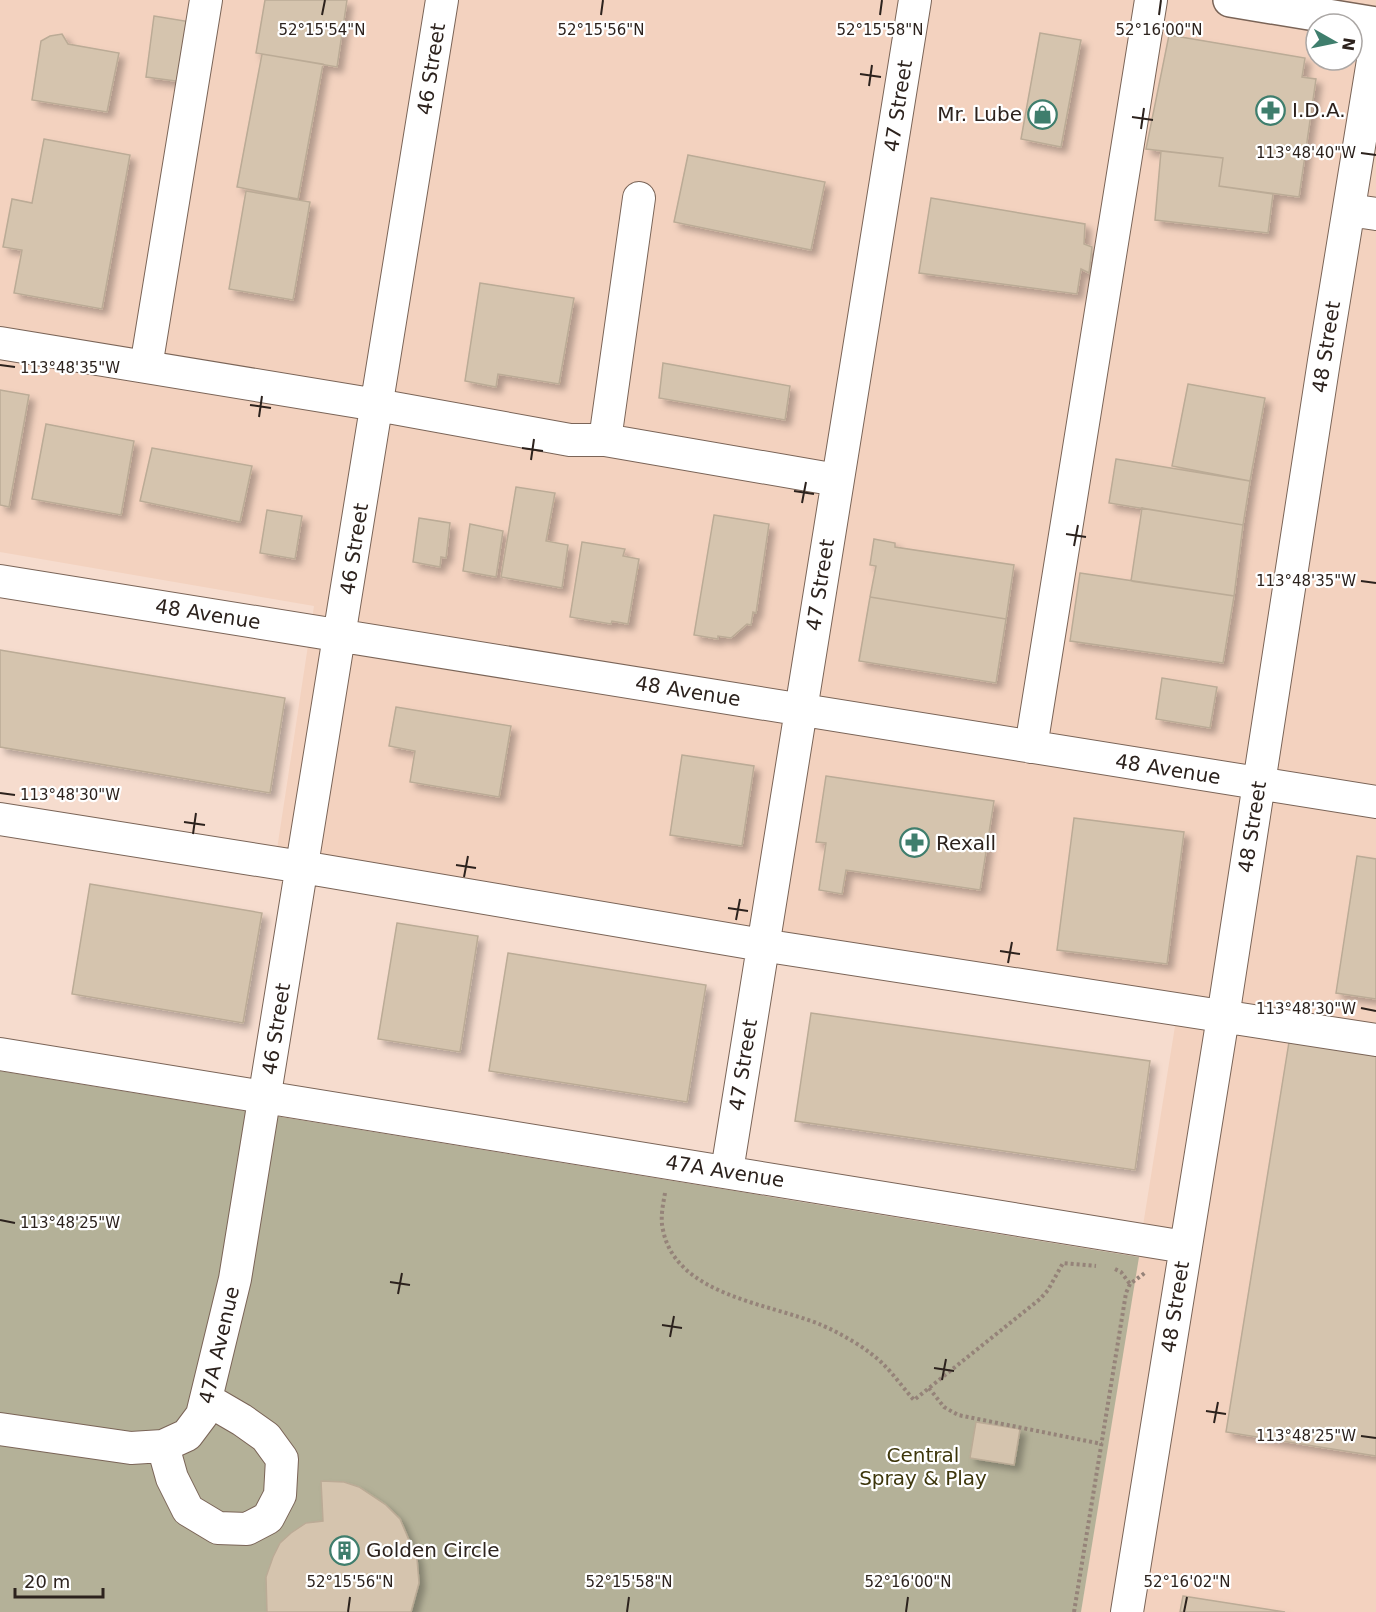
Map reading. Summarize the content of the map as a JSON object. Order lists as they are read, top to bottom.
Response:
{
  "streets": {
    "street": [
      "46 Street",
      "47 Street",
      "48 Street",
      "48 Avenue",
      "47A Avenue"
    ]
  },
  "crossings": [
    ["46 Street", "48 Avenue"],
    ["46 Street", "47A Avenue"],
    ["47 Street", "48 Avenue"],
    ["47 Street", "47A Avenue"],
    ["48 Street", "48 Avenue"],
    ["48 Street", "47A Avenue"]
  ],
  "parks": ["Central Spray & Play"],
  "places": {
    "pharmacy": ["I.D.A.", "Rexall"],
    "shop": ["Mr. Lube"],
    "building": ["Golden Circle"]
  },
  "scale_bar": "20 m",
  "north": "right",
  "coordinates": [
    "52°15'54\"N",
    "52°15'56\"N",
    "52°15'58\"N",
    "52°16'00\"N",
    "113°48'40\"W",
    "113°48'35\"W",
    "113°48'30\"W",
    "113°48'25\"W",
    "52°16'02\"N"
  ]
}
